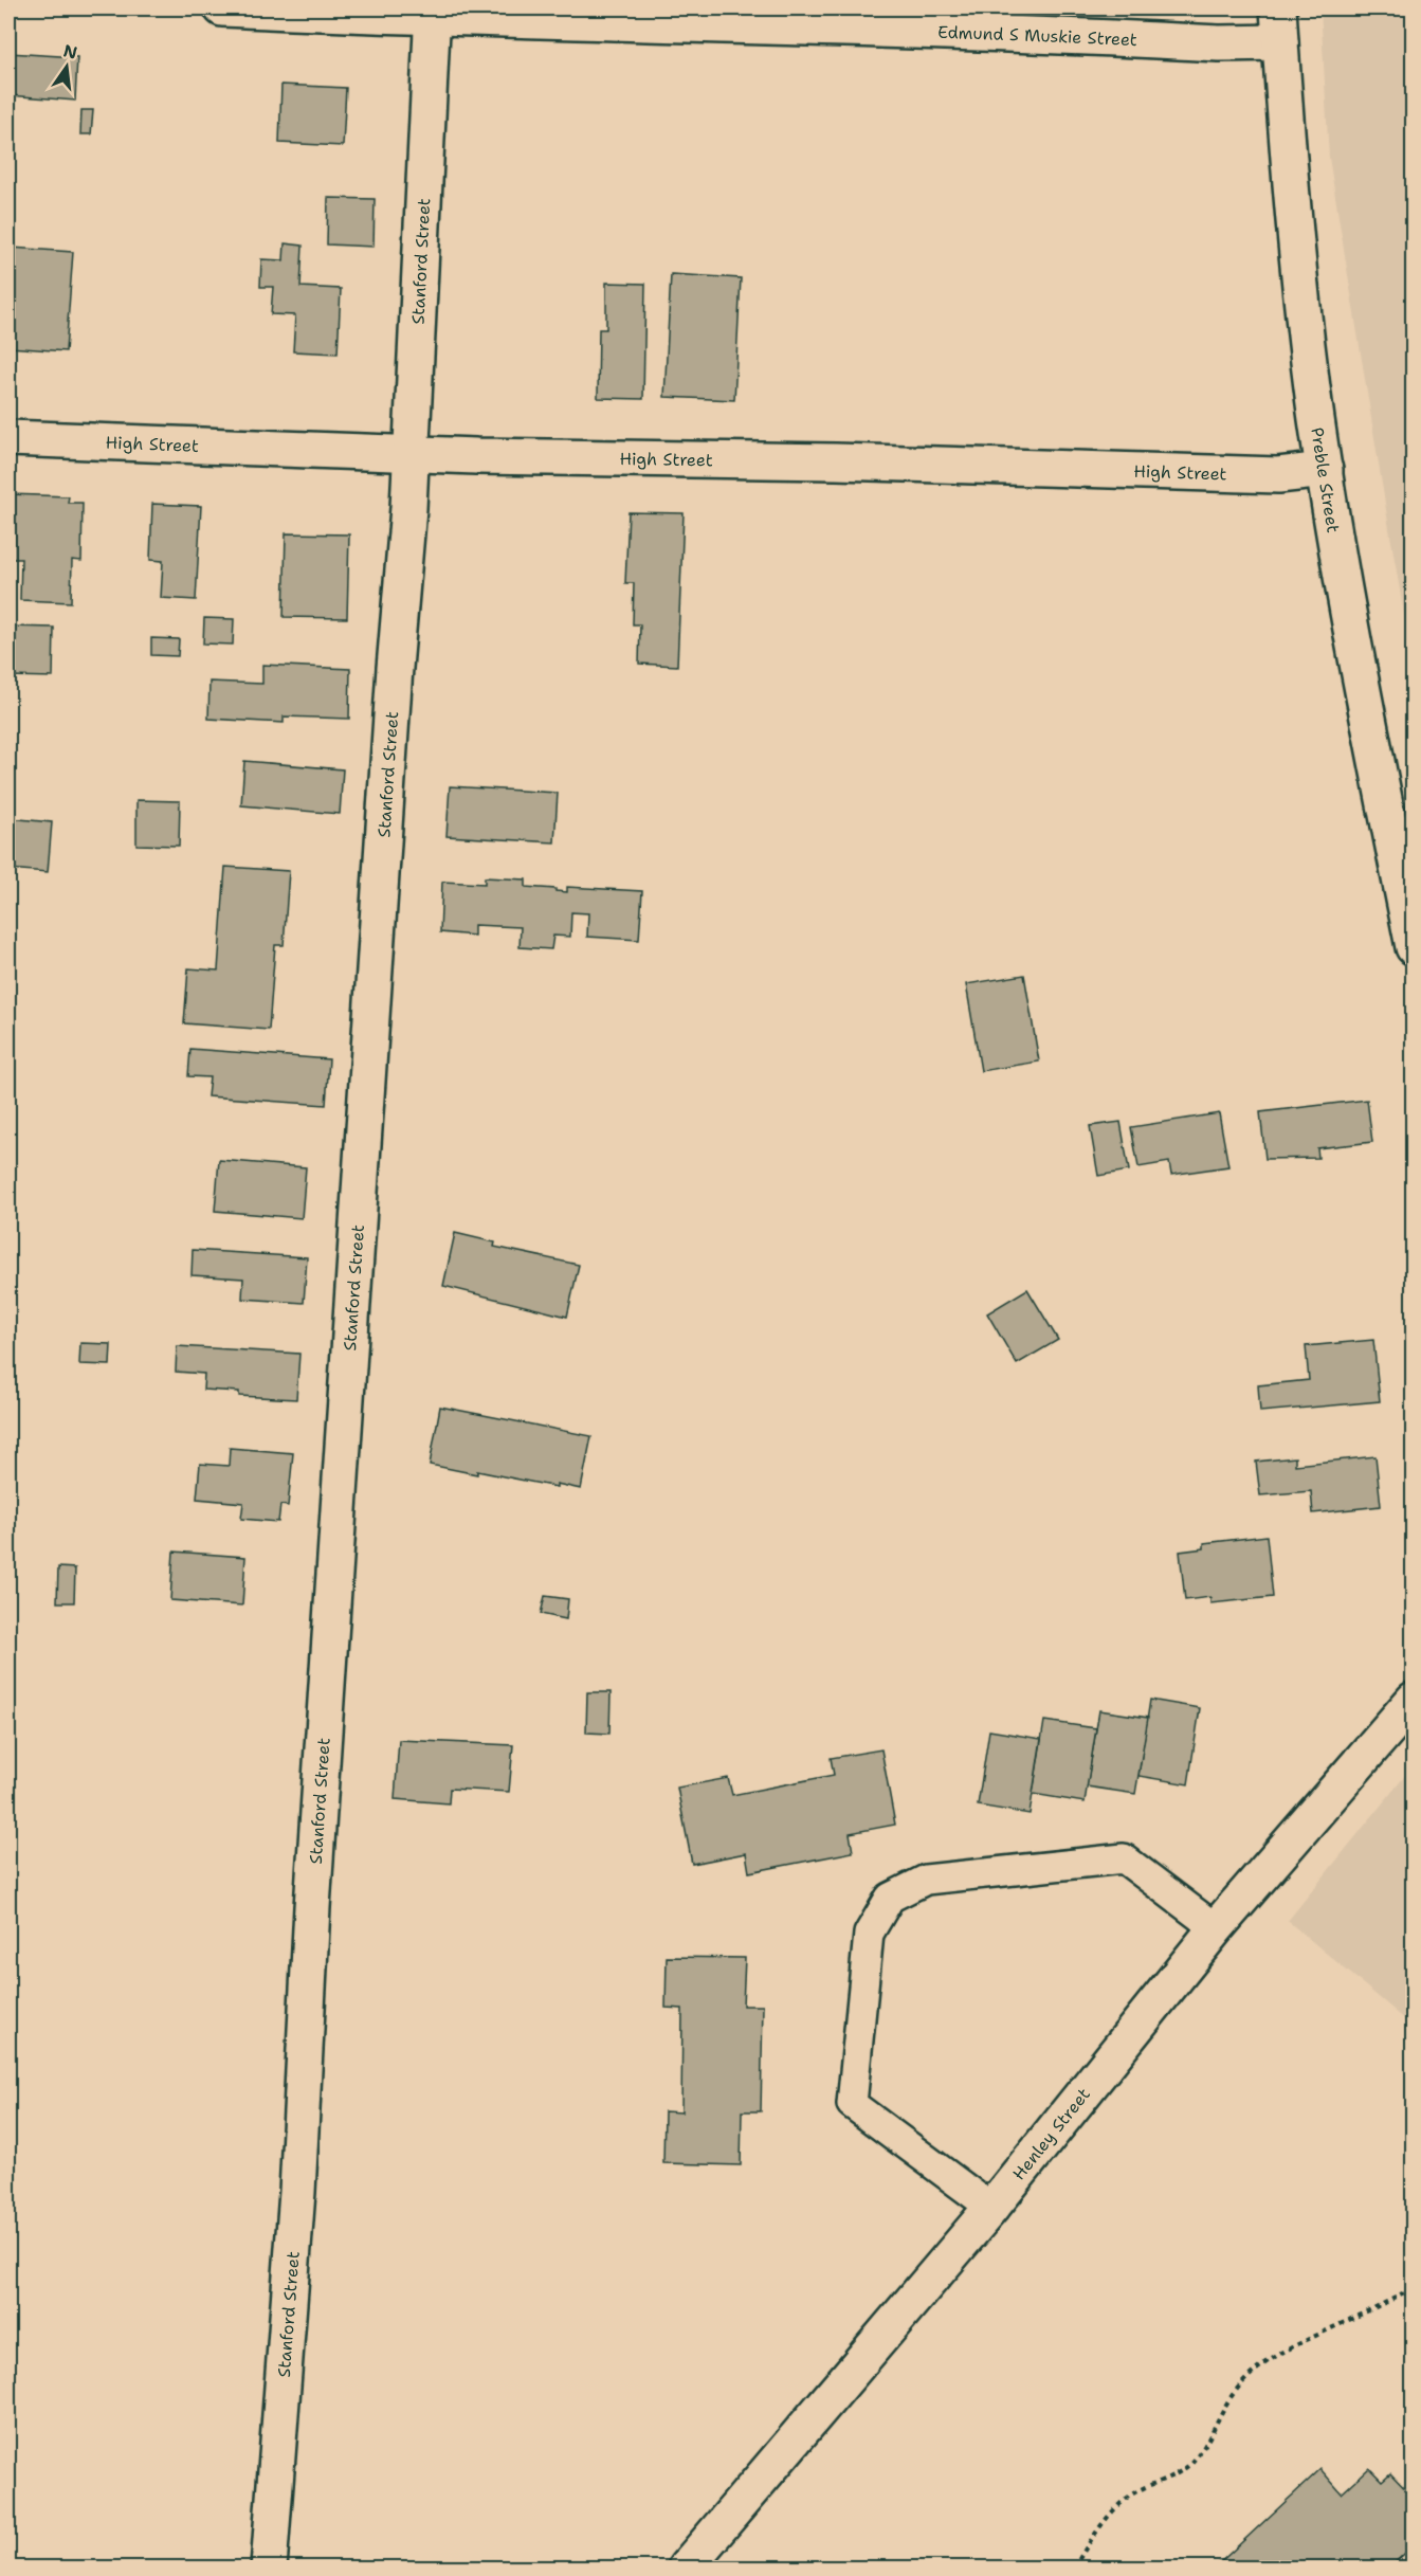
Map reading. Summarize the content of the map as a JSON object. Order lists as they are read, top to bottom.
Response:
{
  "streets": {
    "street": [
      "Edmund S Muskie Street",
      "Stanford Street",
      "High Street",
      "Preble Street",
      "Henley Street"
    ]
  },
  "crossings": [
    ["Edmund S Muskie Street", "Stanford Street"],
    ["Edmund S Muskie Street", "Preble Street"],
    ["Stanford Street", "High Street"],
    ["High Street", "Preble Street"]
  ],
  "north": "top"
}
